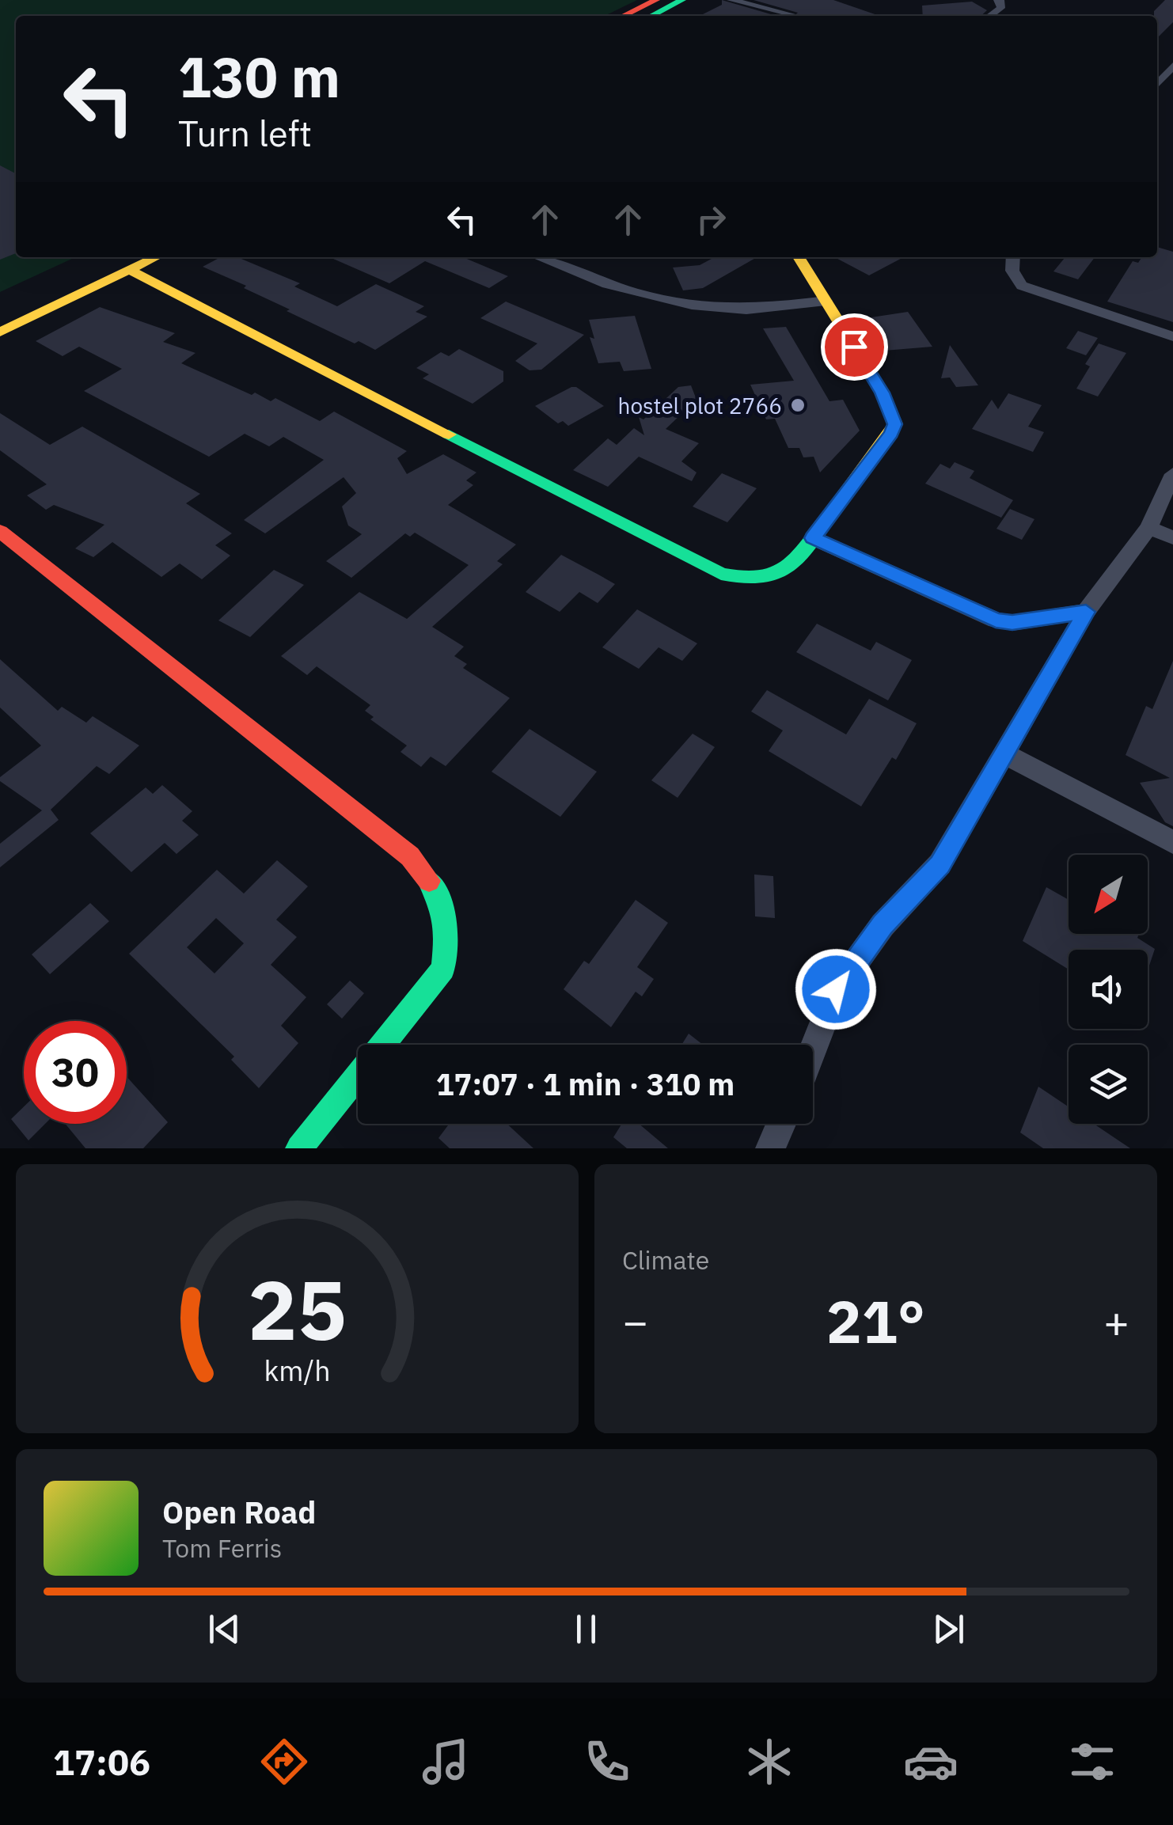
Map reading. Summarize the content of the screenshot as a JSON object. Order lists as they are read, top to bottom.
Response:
{
  "places": ["hostel plot 2766"],
  "north": "bottom left",
  "page": {
    "turn": ["130 m", "Turn left"],
    "limit": "30",
    "trip": "17:07 · 1 min · 310 m",
    "tile": "Climate",
    "heat": ["−", "21°", "+"],
    "song": ["Open Road", "Tom Ferris"],
    "tabs": "17:06",
    "gauge": ["25", "km/h"]
  }
}
